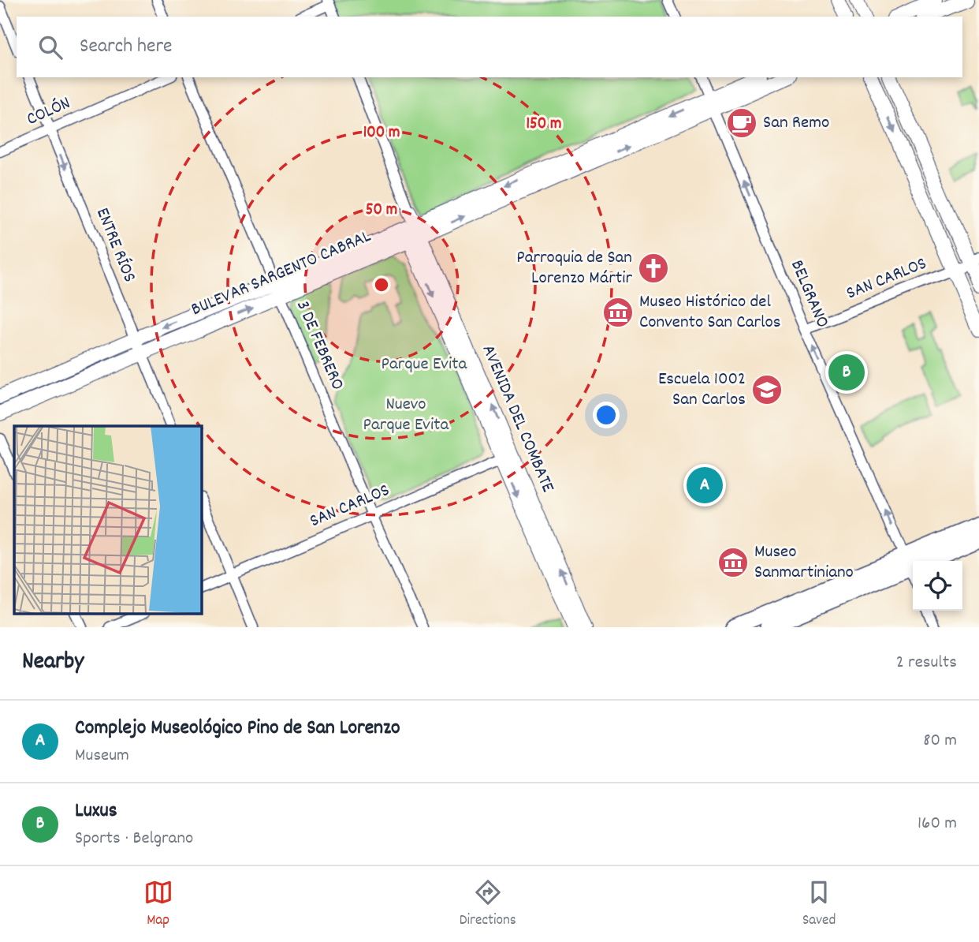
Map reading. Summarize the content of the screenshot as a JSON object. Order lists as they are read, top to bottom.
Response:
{
  "streets": {
    "main road": ["BULEVAR SARGENTO CABRAL"],
    "street": [
      "COLÓN",
      "ENTRE RÍOS",
      "SAN CARLOS",
      "BELGRANO",
      "3 DE FEBRERO",
      "AVENIDA DEL COMBATE"
    ]
  },
  "crossings": [
    ["COLÓN", "ENTRE RÍOS"],
    ["ENTRE RÍOS", "BULEVAR SARGENTO CABRAL"],
    ["BULEVAR SARGENTO CABRAL", "BELGRANO"],
    ["BULEVAR SARGENTO CABRAL", "3 DE FEBRERO"],
    ["BULEVAR SARGENTO CABRAL", "AVENIDA DEL COMBATE"],
    ["SAN CARLOS", "BELGRANO"],
    ["SAN CARLOS", "3 DE FEBRERO"],
    ["SAN CARLOS", "AVENIDA DEL COMBATE"]
  ],
  "one_way": ["ENTRE RÍOS", "BELGRANO"],
  "parks": ["Parque Evita", "Nuevo Parque Evita"],
  "places": {
    "cafe": ["San Remo"],
    "church": ["Parroquia de San Lorenzo Mártir"],
    "museum": ["Museo Histórico del Convento San Carlos", "Museo Sanmartiniano"],
    "school or university": ["Escuela 1002 San Carlos"]
  },
  "page": {
    "search": "Search here",
    "pins": ["B", "A"],
    "heading": ["Nearby", "2 results"],
    "list": [
      {
        "mark": "A",
        "name": "Complejo Museológico Pino de San Lorenzo",
        "note": "Museum",
        "value": "80 m"
      },
      {
        "mark": "B",
        "name": "Luxus",
        "note": "Sports · Belgrano",
        "value": "160 m"
      }
    ],
    "nav": ["Map", "Directions", "Saved"]
  },
  "rings": ["150 m", "100 m", "50 m"]
}
